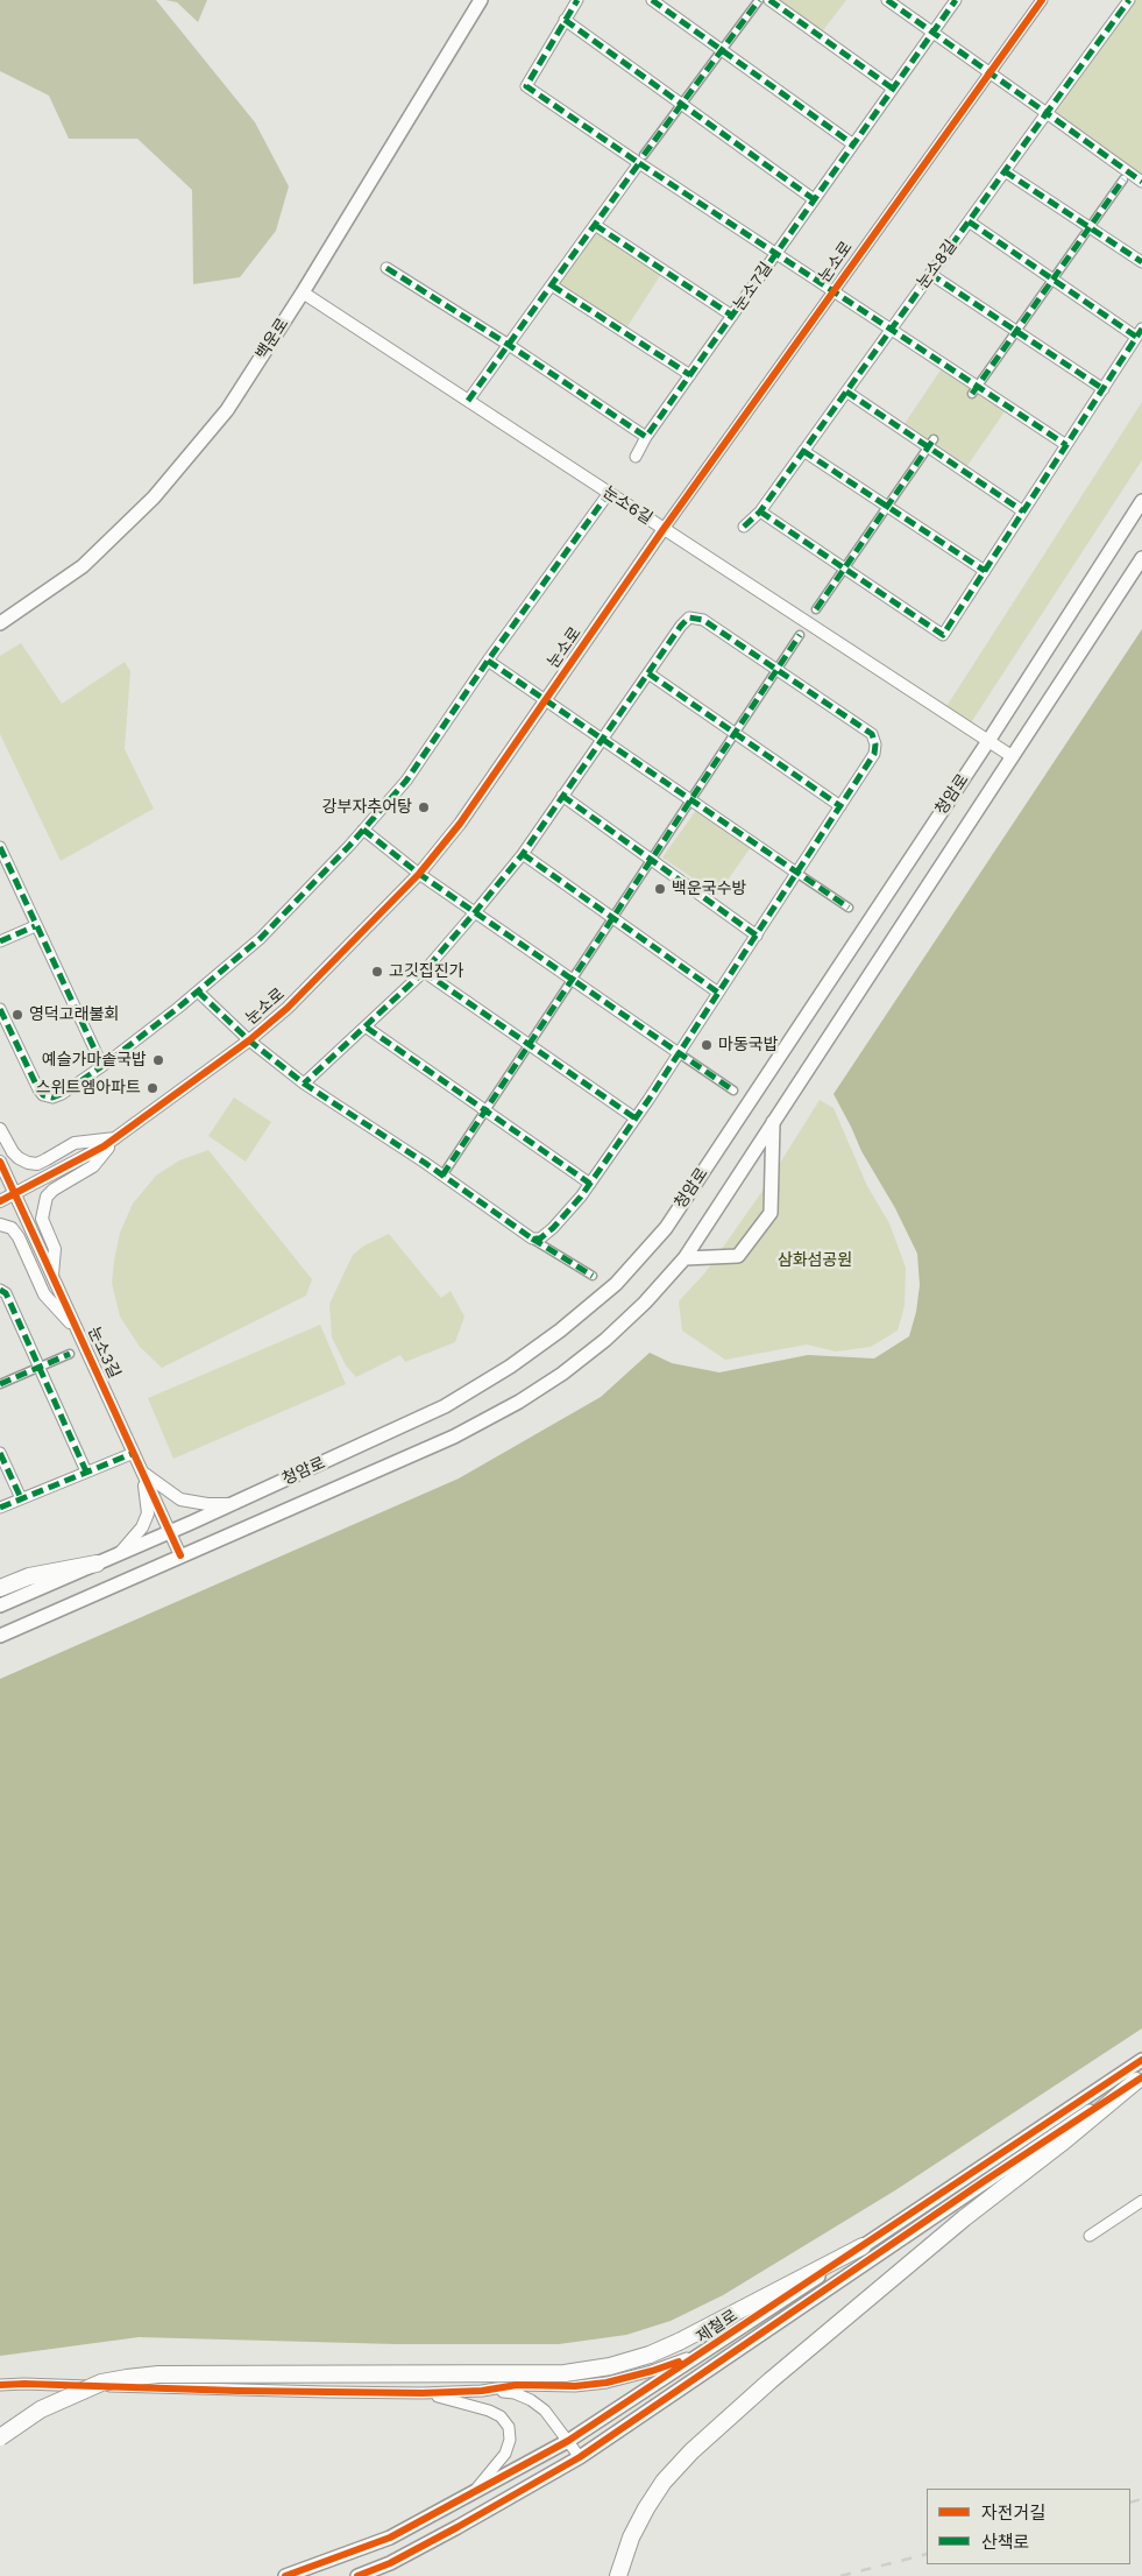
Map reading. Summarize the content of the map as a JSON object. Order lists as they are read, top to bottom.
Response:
{
  "streets": {
    "main road": ["백운로", "청암로", "제철로"],
    "street": [
      "눈소로",
      "눈소8길",
      "눈소7길",
      "눈소6길",
      "눈소3길"
    ]
  },
  "crossings": [
    ["눈소로", "눈소6길"],
    ["눈소로", "눈소3길"],
    ["백운로", "눈소6길"],
    ["눈소6길", "청암로"],
    ["청암로", "눈소3길"]
  ],
  "parks": ["삼화섬공원"],
  "places": [
    "강부자추어탕",
    "백운국수방",
    "고깃집진가",
    "영덕고래불회",
    "마동국밥",
    "예슬가마솥국밥",
    "스위트엠아파트"
  ],
  "legend": ["자전거길", "산책로"]
}
